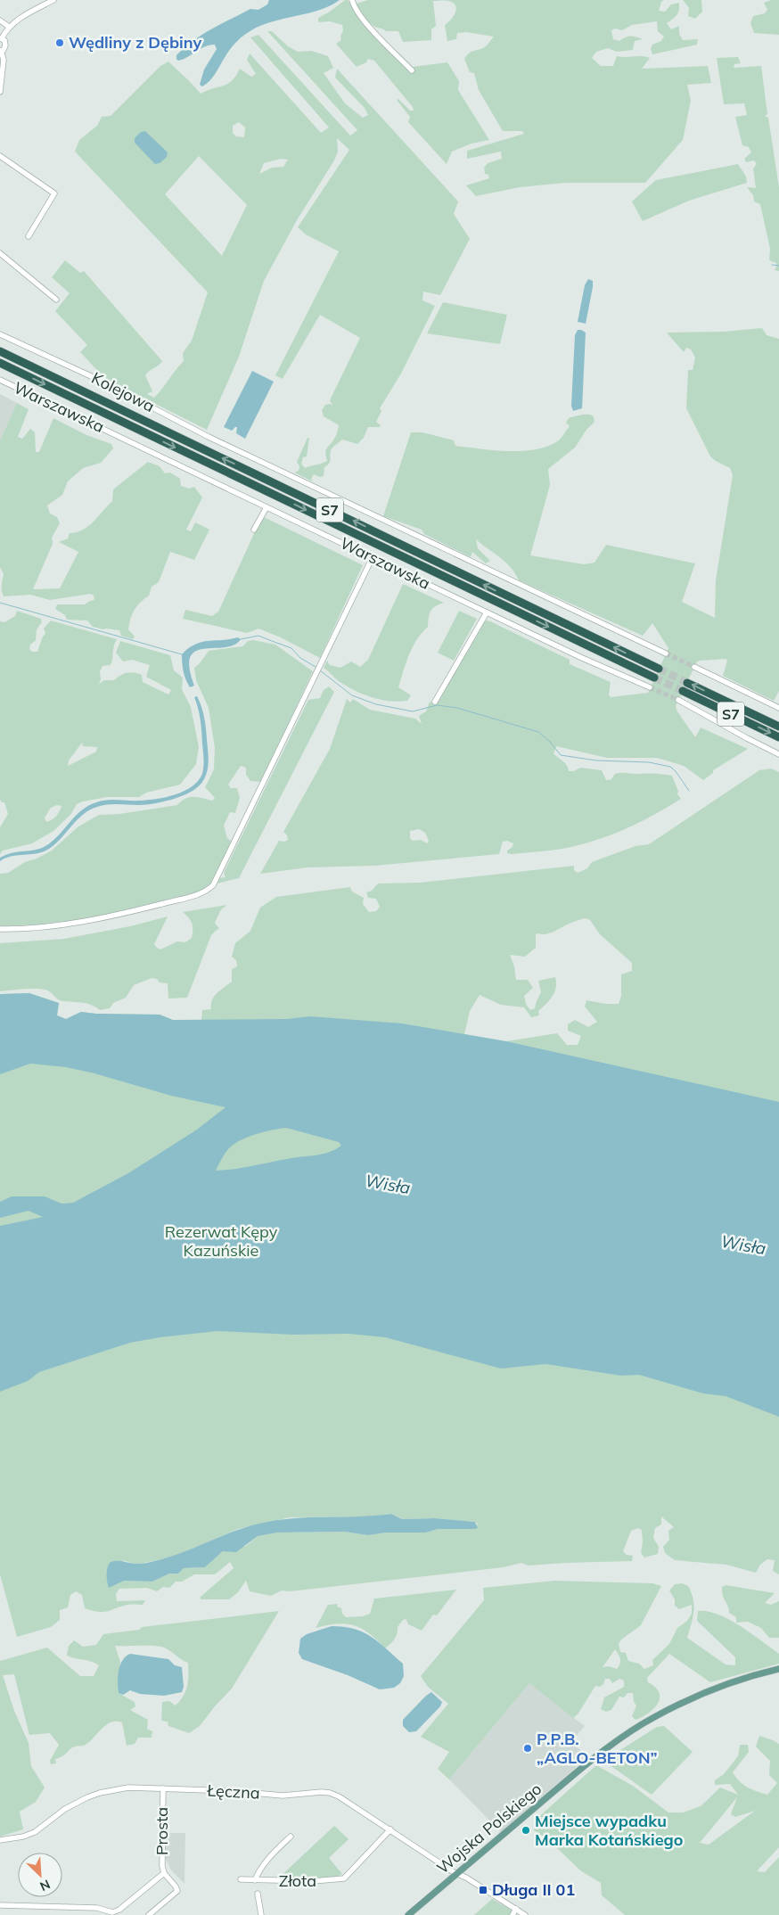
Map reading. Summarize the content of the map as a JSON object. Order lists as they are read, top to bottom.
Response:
{
  "streets": {
    "highway": ["S7"],
    "main road": ["Wojska Polskiego"],
    "street": [
      "Kolejowa",
      "Warszawska",
      "Łęczna",
      "Prosta",
      "Złota"
    ]
  },
  "crossings": [
    ["Łęczna", "Wojska Polskiego"],
    ["Łęczna", "Prosta"],
    ["Łęczna", "Złota"]
  ],
  "water": ["Wisła"],
  "parks": ["Rezerwat Kępy Kazuńskie"],
  "places": {
    "other": ["Wędliny z Dębiny", "P.P.B. „AGLO-BETON”", "Miejsce wypadku Marka Kotańskiego"],
    "transit": ["Długa II 01"]
  },
  "north": "bottom right"
}
